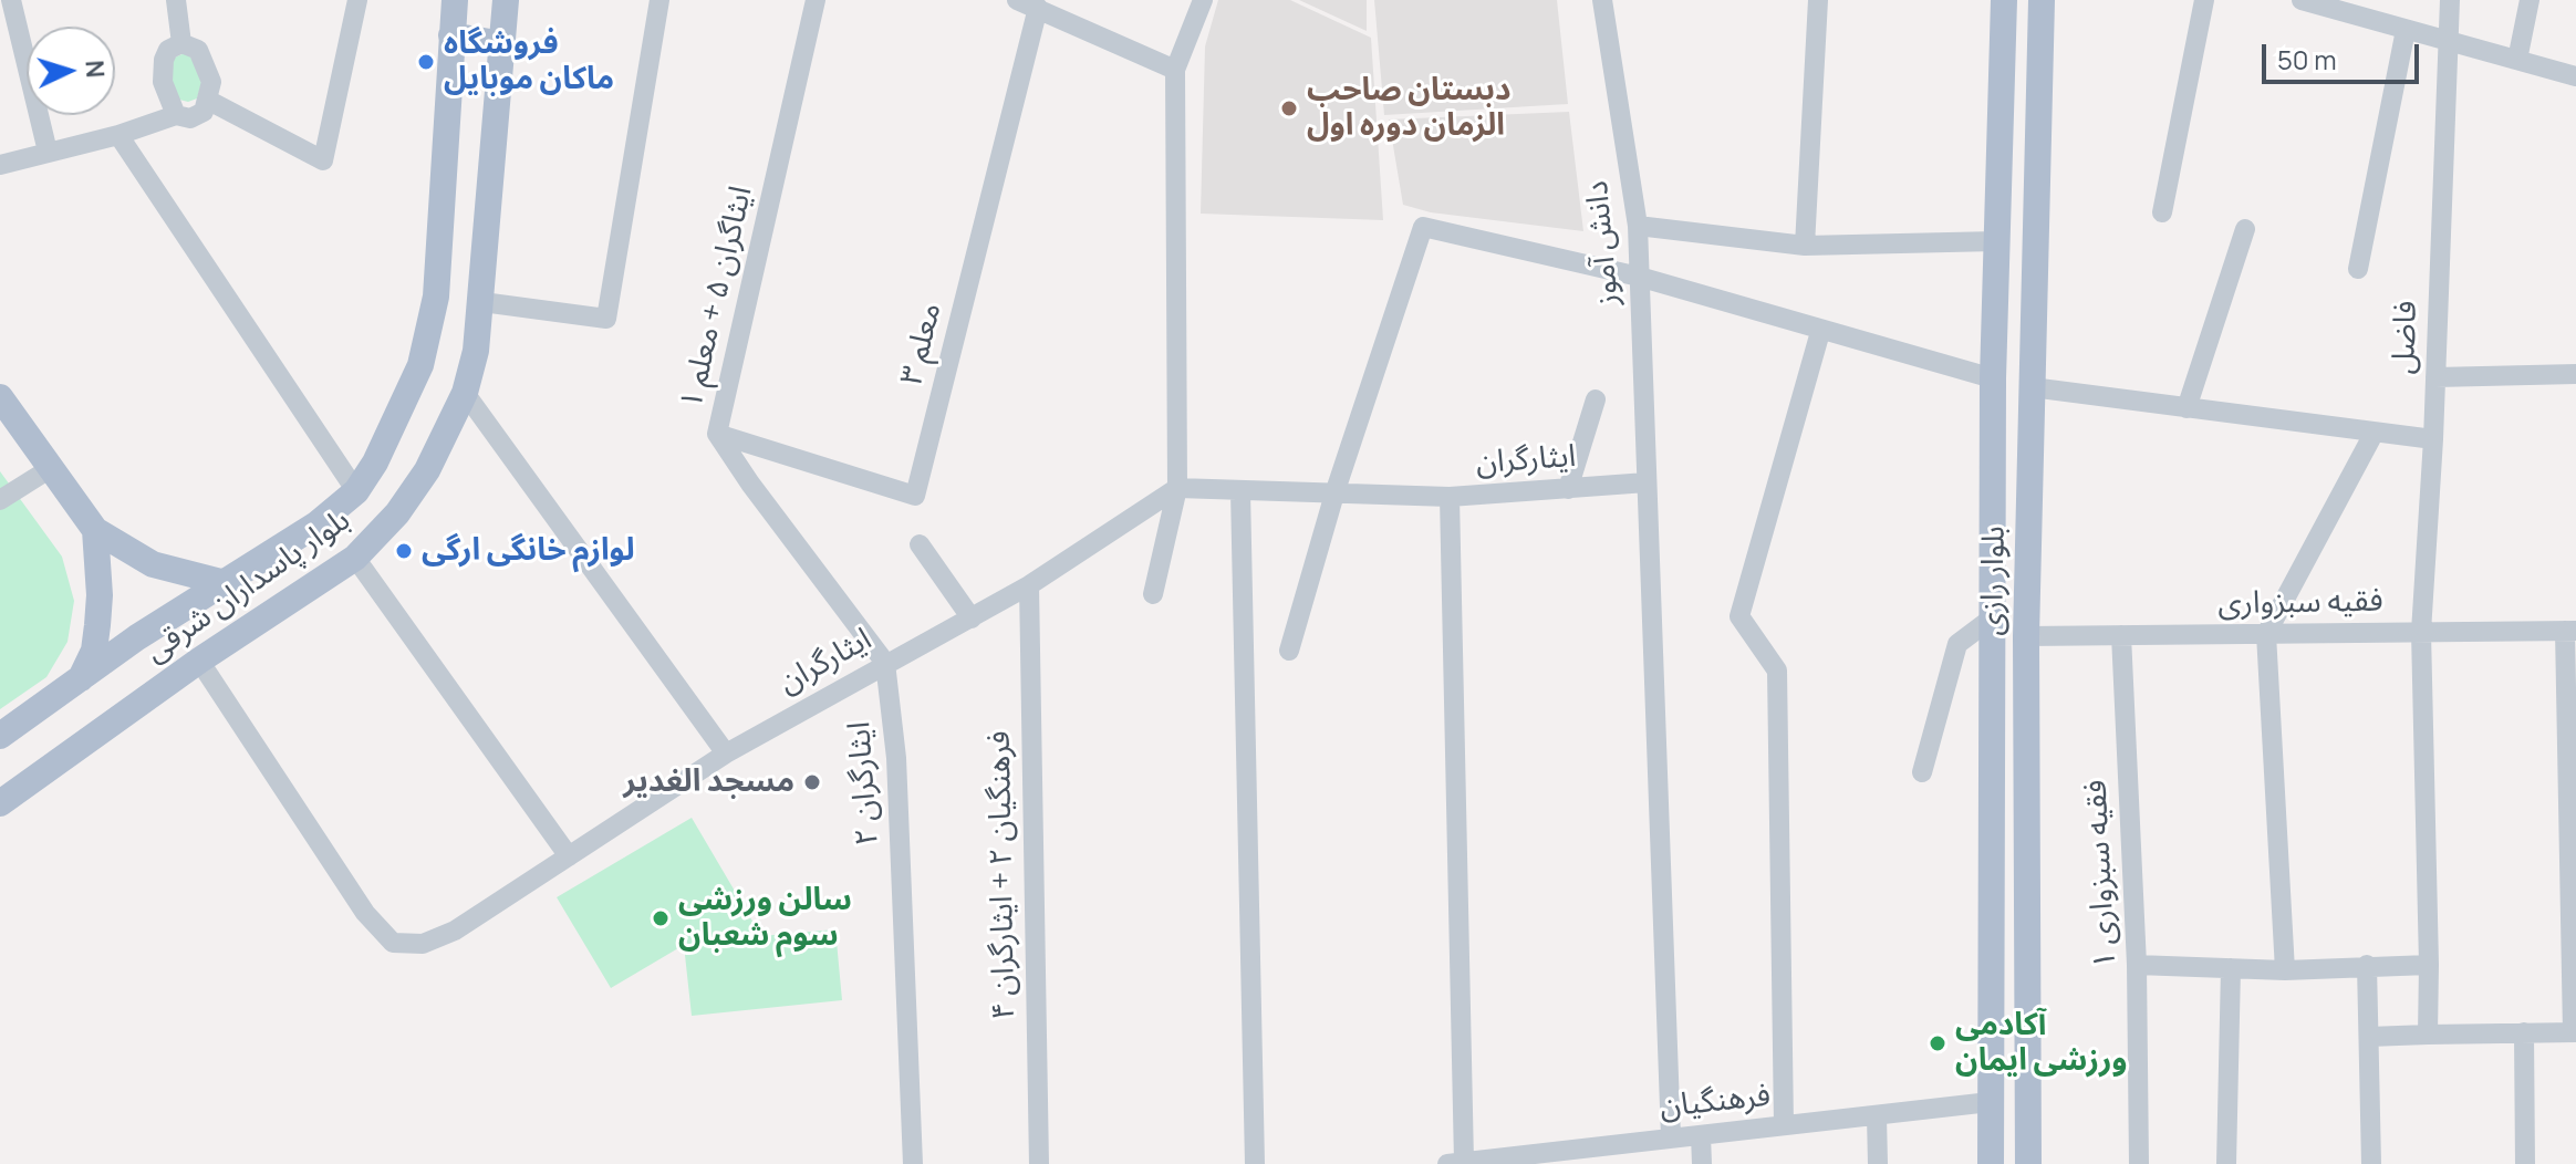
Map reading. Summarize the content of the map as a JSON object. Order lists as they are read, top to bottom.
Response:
{
  "streets": {
    "main road": ["بلوار رازی", "بلوار پاسداران شرقی"],
    "street": [
      "دانش آموز",
      "ایثاگران ۵ + معلم ۱",
      "فاضل",
      "معلم ۳",
      "ایثارگران",
      "فقیه سبزواری",
      "ایثارگران ۲",
      "فقیه سبزواری ۱",
      "فرهنگیان ۲ + ایثارگران ۴",
      "فرهنگیان"
    ]
  },
  "crossings": [
    ["دانش آموز", "ایثارگران"],
    ["دانش آموز", "فرهنگیان"],
    ["ایثاگران ۵ + معلم ۱", "معلم ۳"],
    ["ایثاگران ۵ + معلم ۱", "ایثارگران"],
    ["ایثاگران ۵ + معلم ۱", "ایثارگران ۲"],
    ["فاضل", "فقیه سبزواری"],
    ["ایثارگران", "بلوار پاسداران شرقی"],
    ["ایثارگران", "ایثارگران ۲"],
    ["ایثارگران", "فرهنگیان ۲ + ایثارگران ۴"],
    ["بلوار رازی", "فقیه سبزواری"],
    ["بلوار رازی", "فرهنگیان"],
    ["فقیه سبزواری", "فقیه سبزواری ۱"]
  ],
  "places": [
    "فروشگاه ماکان موبایل",
    "دبستان صاحب الزمان دوره اول",
    "لوازم خانگی ارگی",
    "مسجد الغدیر",
    "سالن ورزشی سوم شعبان",
    "آکادمی ورزشی ایمان"
  ],
  "scale_bar": "50 m",
  "north": "right"
}
